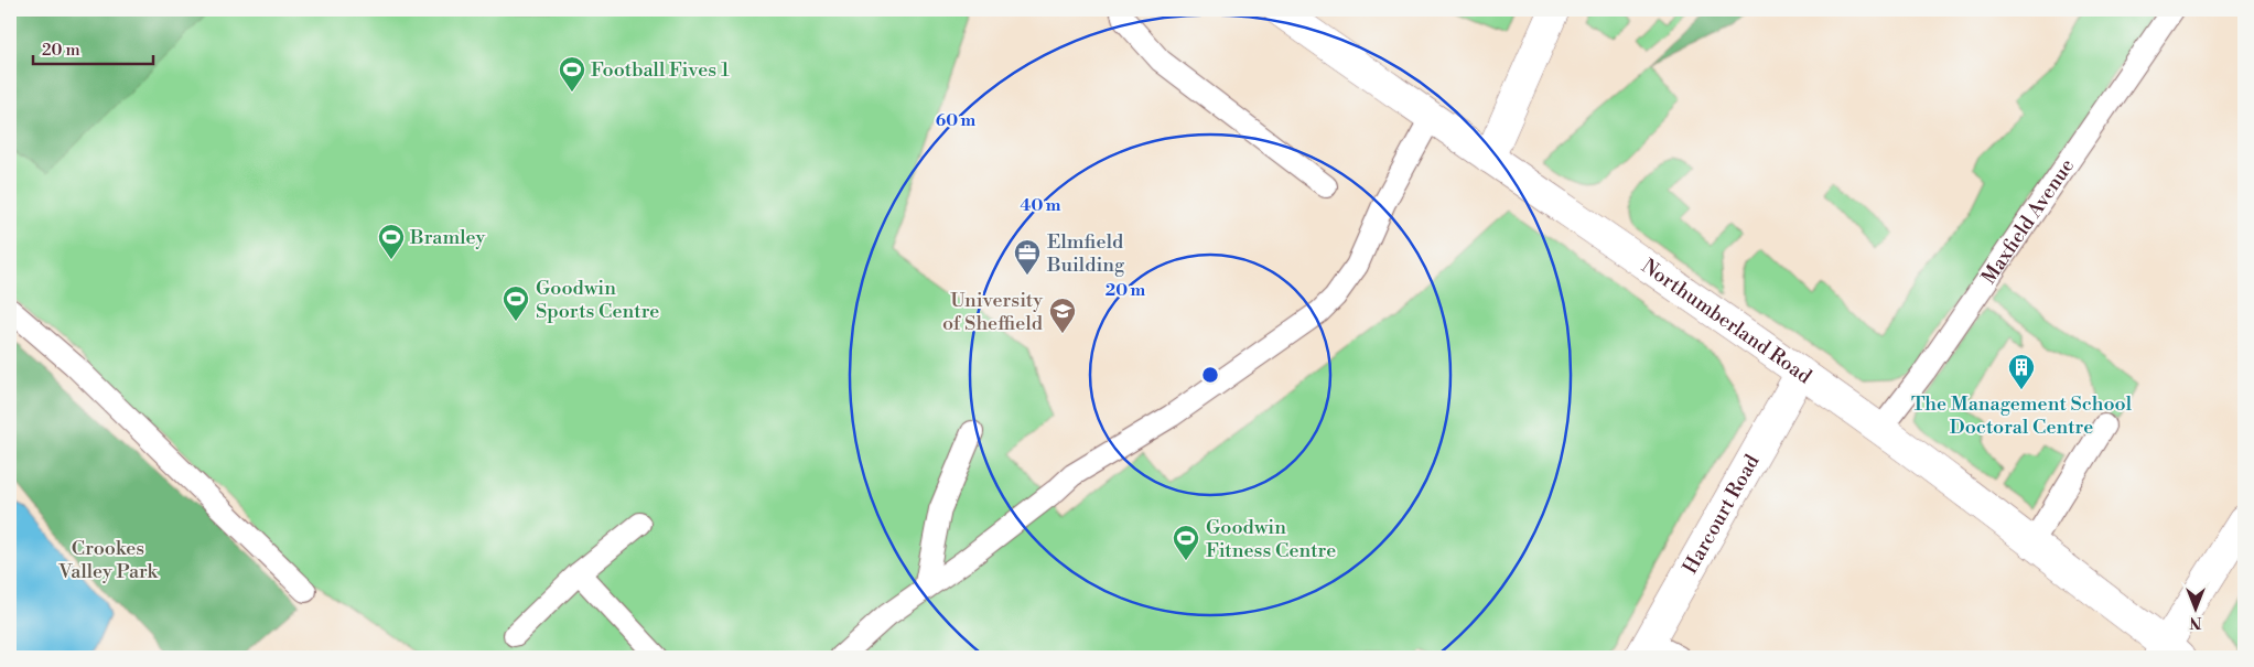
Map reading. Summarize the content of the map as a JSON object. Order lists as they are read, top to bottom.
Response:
{
  "streets": {
    "street": ["Northumberland Road", "Harcourt Road"],
    "lane": ["Maxfield Avenue"]
  },
  "crossings": [
    ["Maxfield Avenue", "Northumberland Road"],
    ["Northumberland Road", "Harcourt Road"]
  ],
  "parks": ["Crookes Valley Park"],
  "places": {
    "sports": [
      "Football Fives 1",
      "Bramley",
      "Goodwin Sports Centre",
      "Goodwin Fitness Centre"
    ],
    "office": ["Elmfield Building"],
    "school or university": ["University of Sheffield"],
    "building": ["The Management School Doctoral Centre"]
  },
  "scale_bar": "20 m",
  "north": "bottom",
  "rings": ["60 m", "40 m", "20 m"]
}
